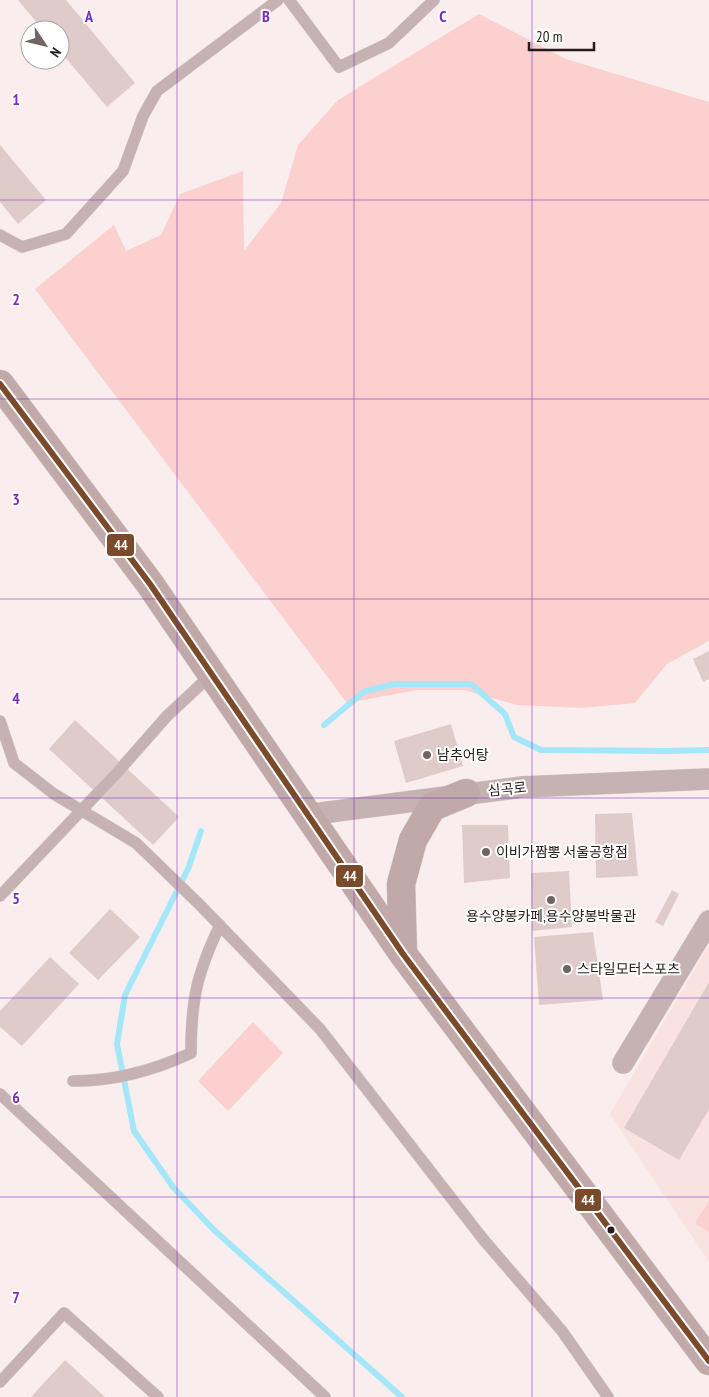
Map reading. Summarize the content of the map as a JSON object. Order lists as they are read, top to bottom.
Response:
{
  "streets": {
    "street": ["심곡로"]
  },
  "places": [
    "남추어탕",
    "이비가짬뽕 서울공항점",
    "용수양봉카페,용수양봉박물관",
    "스타일모터스포츠"
  ],
  "lines": ["transit line 44"],
  "scale_bar": "20 m",
  "north": "bottom right",
  "grid": {
    "columns": ["A", "B", "C"],
    "rows": [
      "1",
      "2",
      "3",
      "4",
      "5",
      "6",
      "7"
    ]
  }
}
